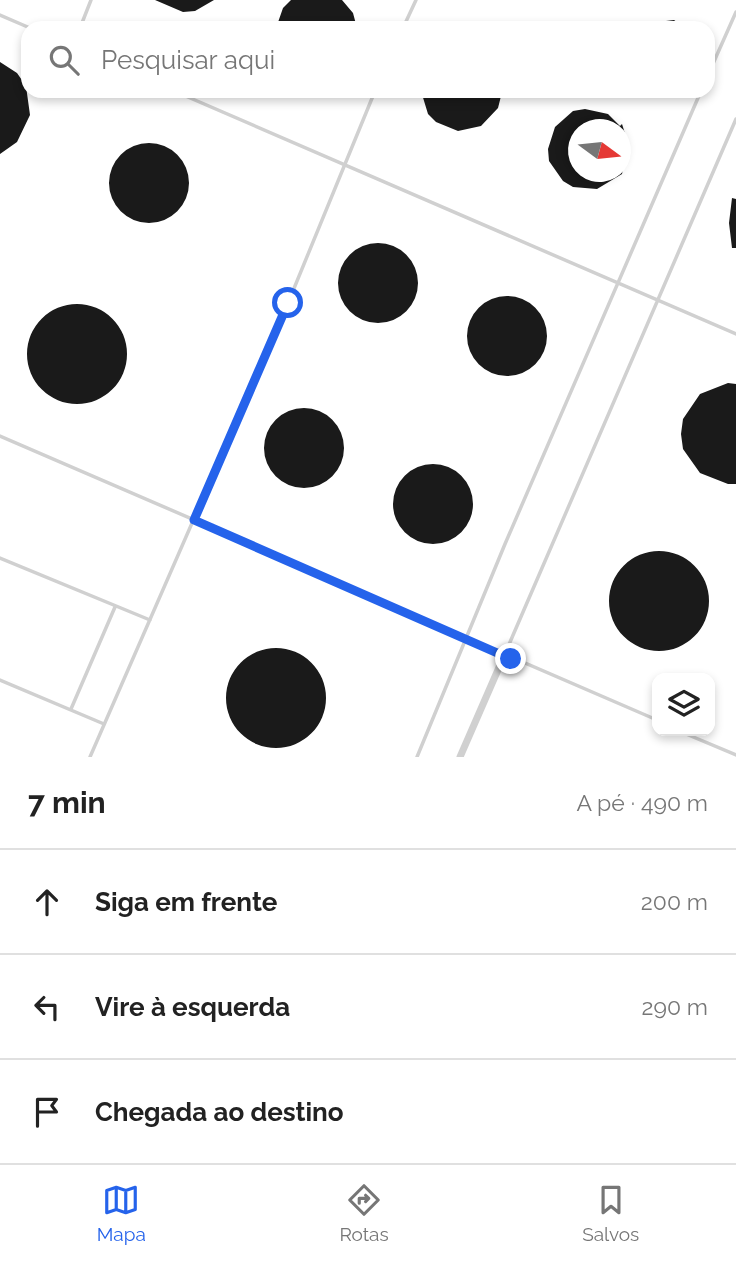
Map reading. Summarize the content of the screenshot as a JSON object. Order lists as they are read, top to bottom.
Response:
{
  "north": "right",
  "page": {
    "search": "Pesquisar aqui",
    "heading": ["7 min", "A pé · 490 m"],
    "list": [
      ["Siga em frente", "200 m"],
      ["Vire à esquerda", "290 m"],
      "Chegada ao destino"
    ],
    "nav": ["Mapa", "Rotas", "Salvos"]
  }
}
